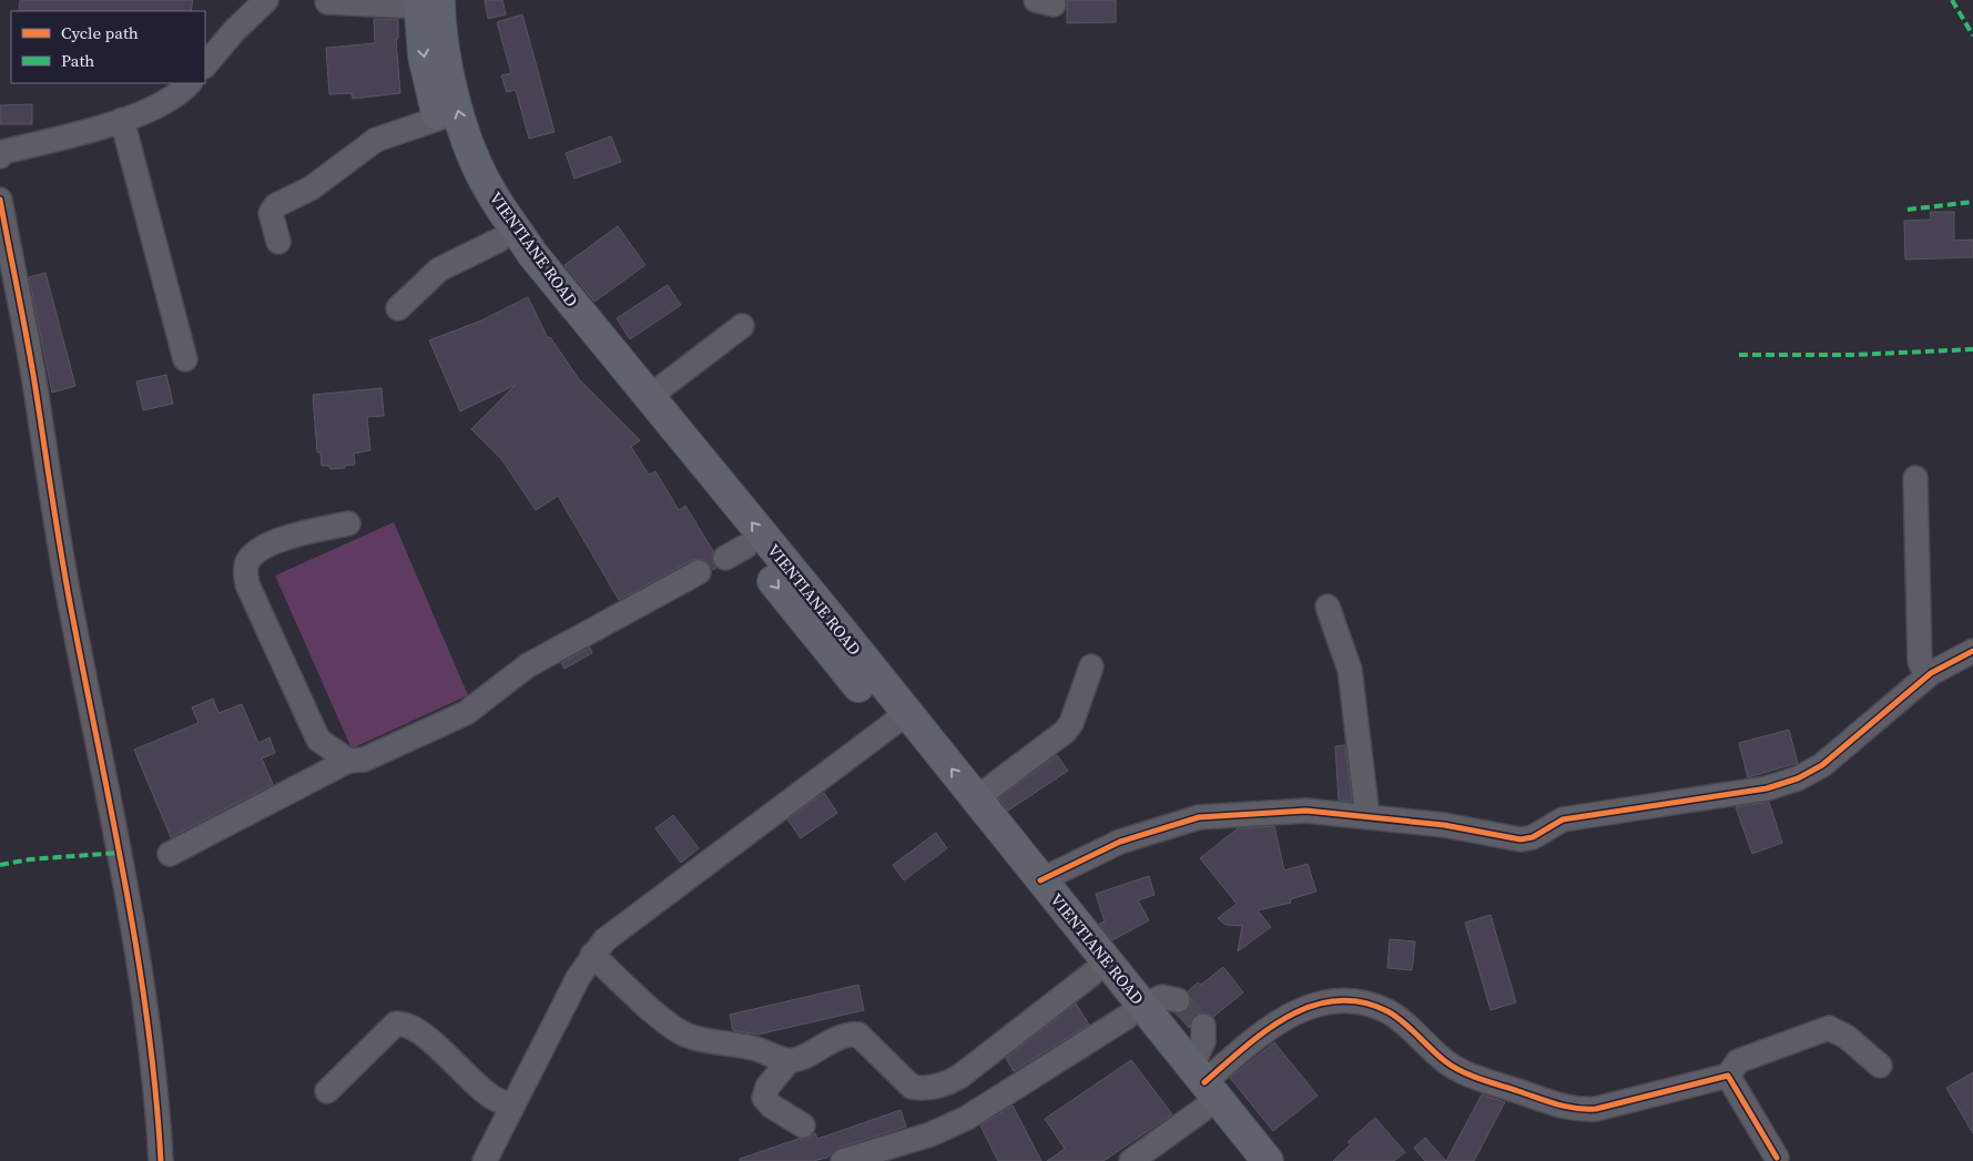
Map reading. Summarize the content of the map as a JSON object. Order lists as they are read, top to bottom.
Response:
{
  "streets": {
    "main road": ["VIENTIANE ROAD"]
  },
  "legend": ["Cycle path", "Path"]
}
